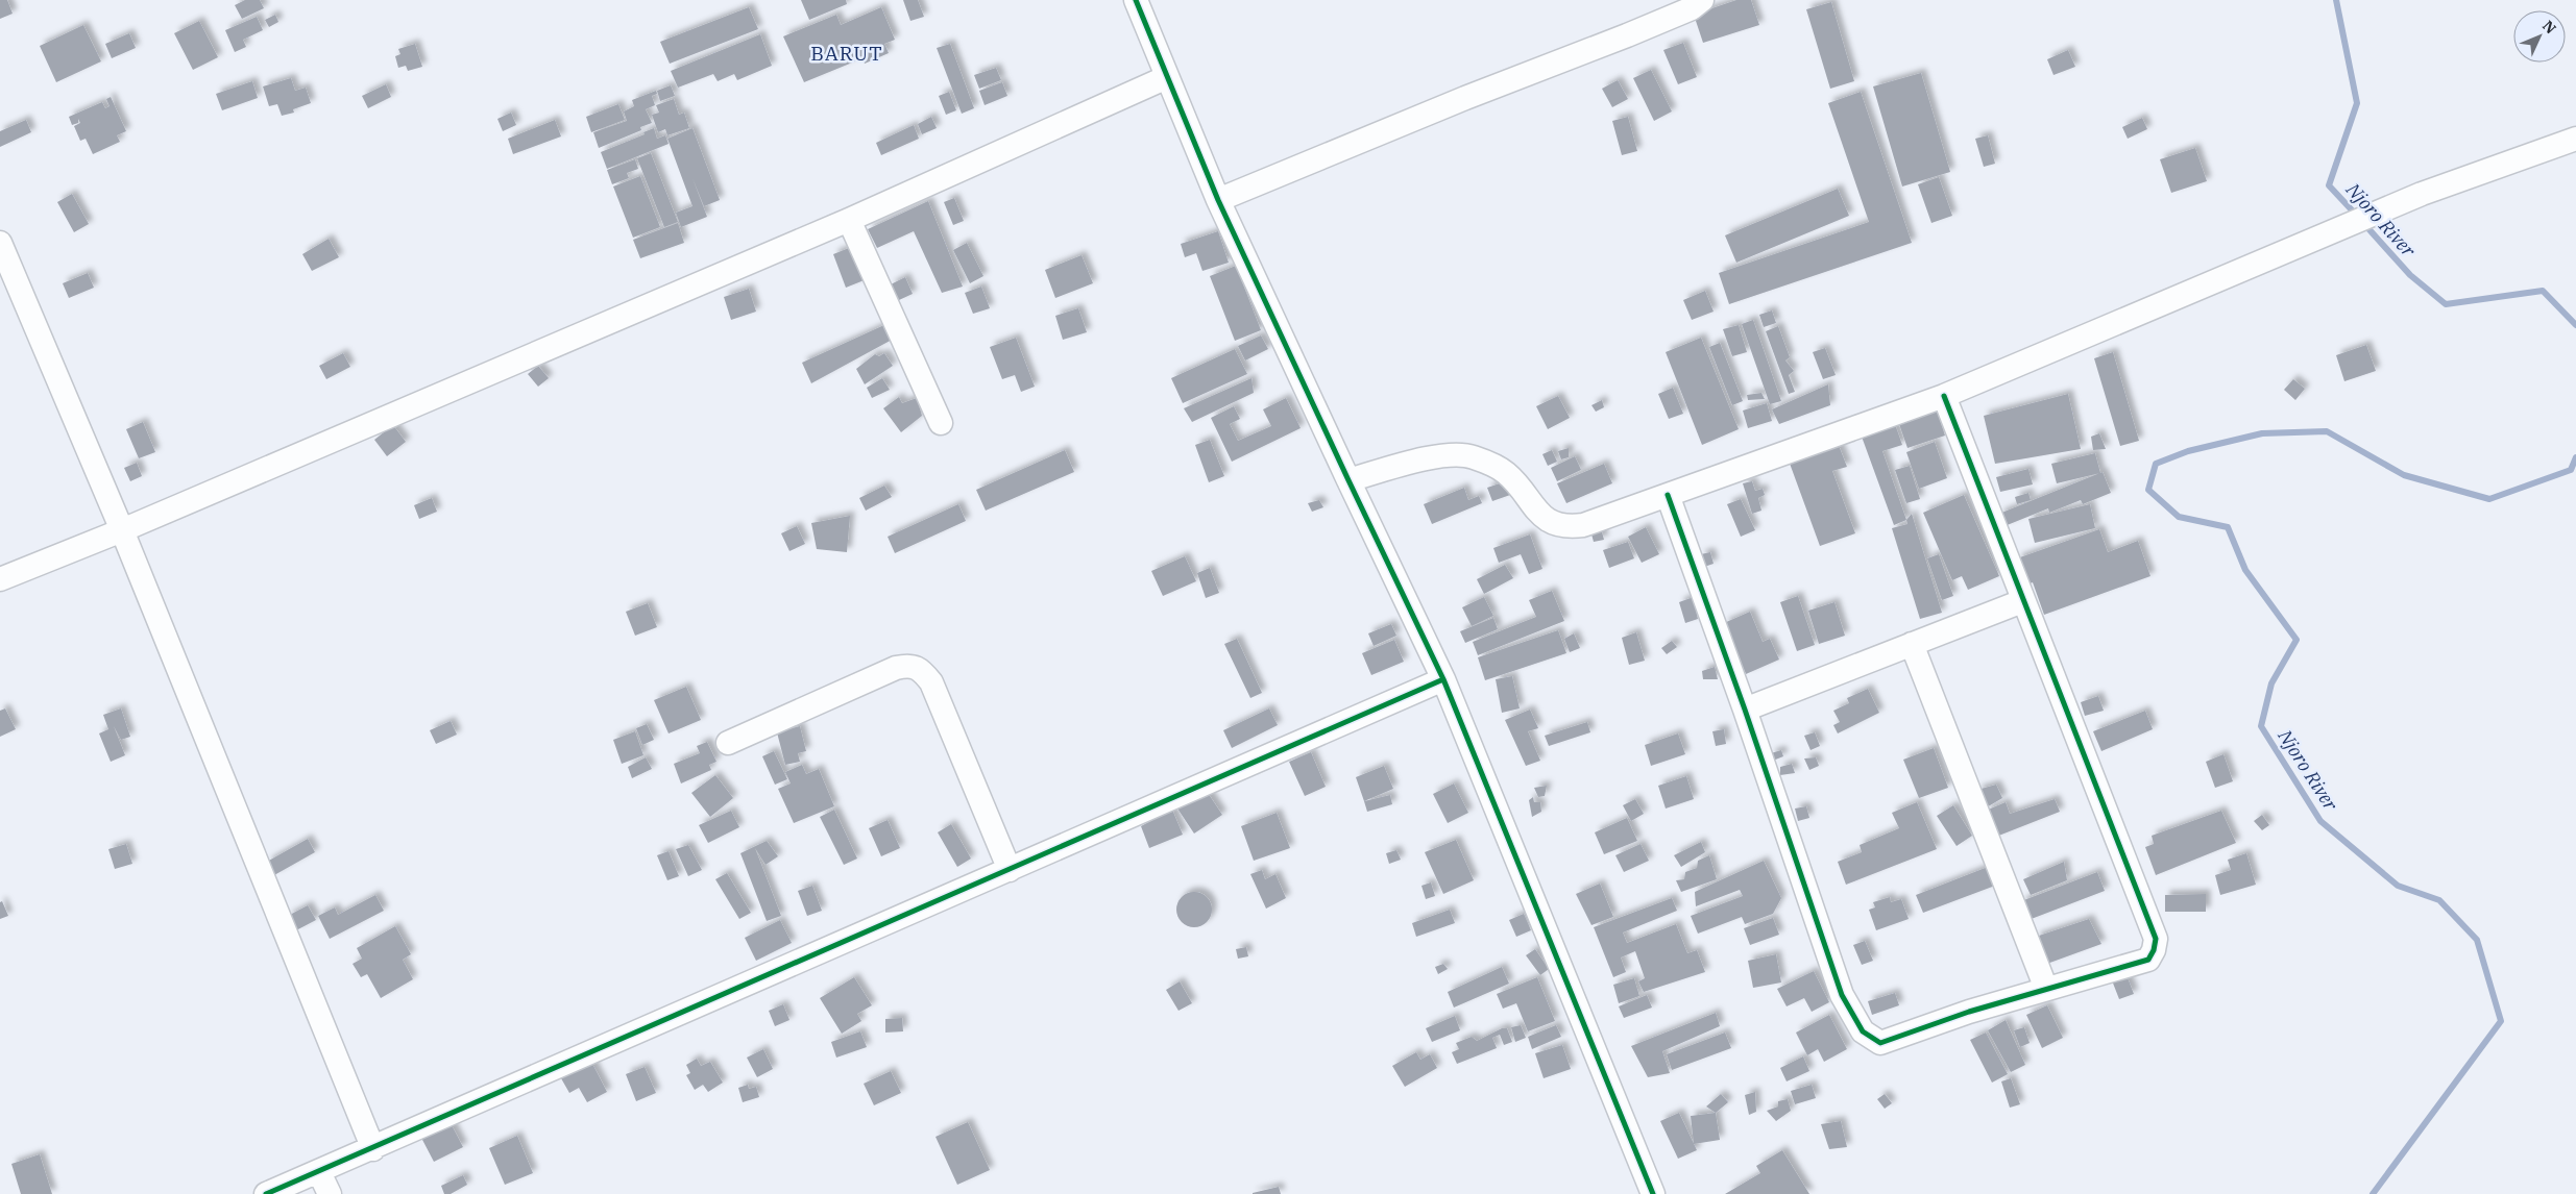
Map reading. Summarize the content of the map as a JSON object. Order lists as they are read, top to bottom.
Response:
{
  "districts": ["BARUT"],
  "water": ["Njoro River"],
  "north": "top right"
}
